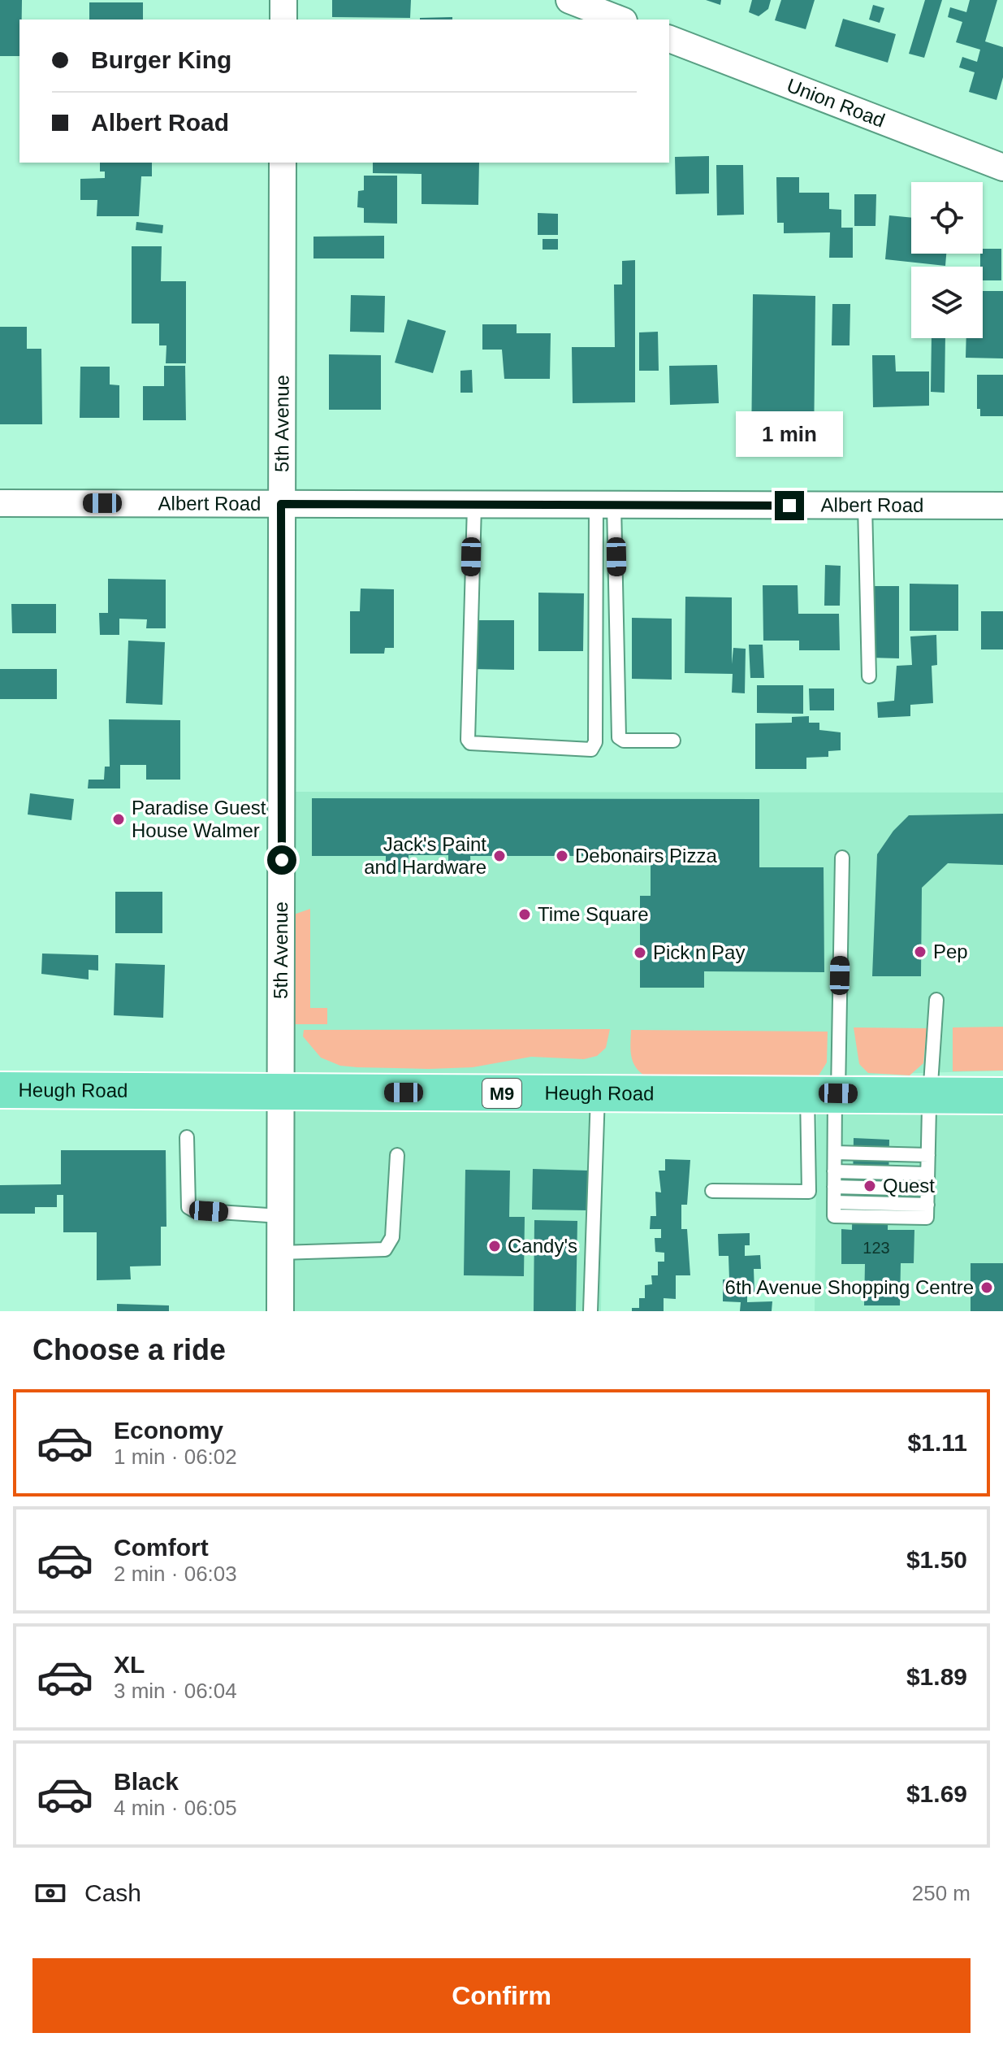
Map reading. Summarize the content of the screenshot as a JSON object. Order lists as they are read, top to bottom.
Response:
{
  "streets": {
    "main road": ["Heugh Road", "M9"],
    "street": ["Union Road", "5th Avenue", "Albert Road"]
  },
  "crossings": [
    ["5th Avenue", "Albert Road"],
    ["5th Avenue", "Heugh Road"]
  ],
  "places": [
    "Paradise Guest House Walmer",
    "Jack's Paint and Hardware",
    "Debonairs Pizza",
    "Time Square",
    "Pep",
    "Pick n Pay",
    "Quest",
    "Candy's",
    "6th Avenue Shopping Centre"
  ],
  "house_numbers": ["123"],
  "page": {
    "banner": ["Burger King", "Albert Road"],
    "bubble": "1 min",
    "heading": "Choose a ride",
    "list": [
      {
        "name": "Economy",
        "note": "1 min · 06:02",
        "value": "$1.11"
      },
      {
        "name": "Comfort",
        "note": "2 min · 06:03",
        "value": "$1.50"
      },
      {
        "name": "XL",
        "note": "3 min · 06:04",
        "value": "$1.89"
      },
      {
        "name": "Black",
        "note": "4 min · 06:05",
        "value": "$1.69"
      }
    ],
    "pay": ["Cash", "250 m"],
    "buttons": "Confirm"
  }
}
